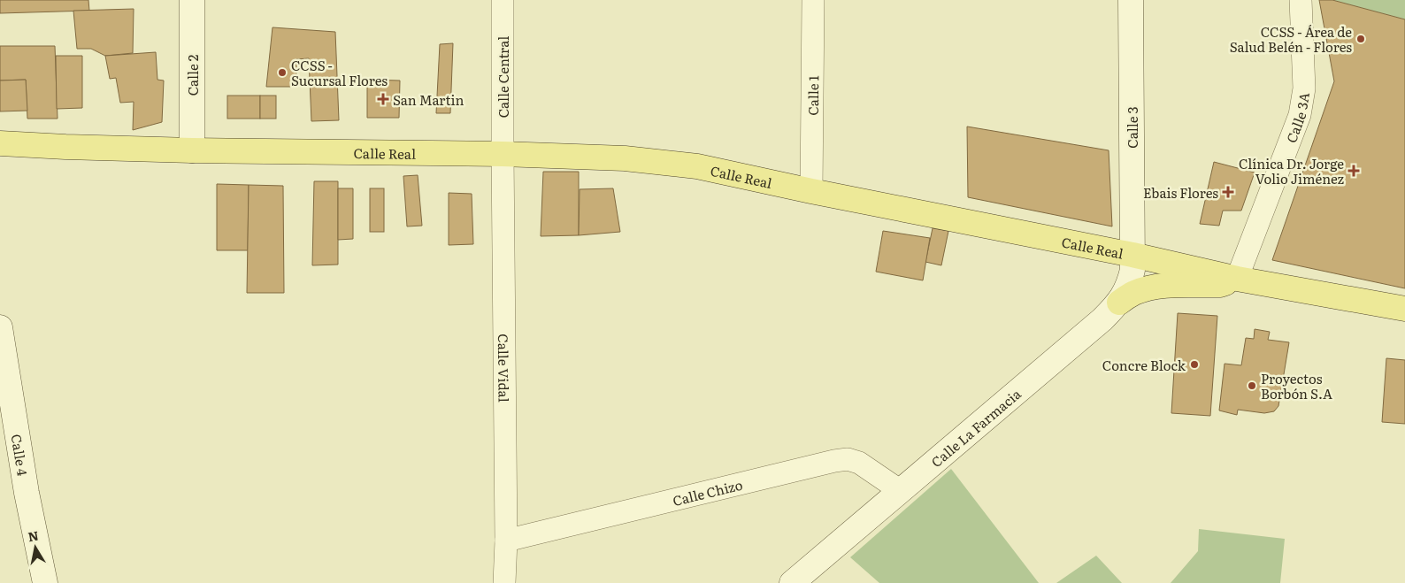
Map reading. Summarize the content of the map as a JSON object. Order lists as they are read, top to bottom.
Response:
{
  "streets": {
    "main road": [
      "Calle 2",
      "Calle 3",
      "Calle Real",
      "Calle La Farmacia",
      "Calle 4"
    ],
    "street": [
      "Calle Central",
      "Calle 1",
      "Calle 3A",
      "Calle Vidal",
      "Calle Chizo"
    ]
  },
  "crossings": [
    ["Calle 2", "Calle Real"],
    ["Calle Central", "Calle Real"],
    ["Calle Central", "Calle Vidal"],
    ["Calle 1", "Calle Real"],
    ["Calle 3A", "Calle Real"],
    ["Calle 3", "Calle Real"],
    ["Calle 3", "Calle La Farmacia"],
    ["Calle Real", "Calle Vidal"],
    ["Calle Real", "Calle La Farmacia"],
    ["Calle Vidal", "Calle Chizo"],
    ["Calle La Farmacia", "Calle Chizo"]
  ],
  "places": {
    "other": [
      "CCSS - Área de Salud Belén - Flores",
      "CCSS - Sucursal Flores",
      "Concre Block",
      "Proyectos Borbón S.A"
    ],
    "health": ["San Martin", "Clínica Dr. Jorge Volio Jiménez", "Ebais Flores"]
  },
  "north": "top"
}
